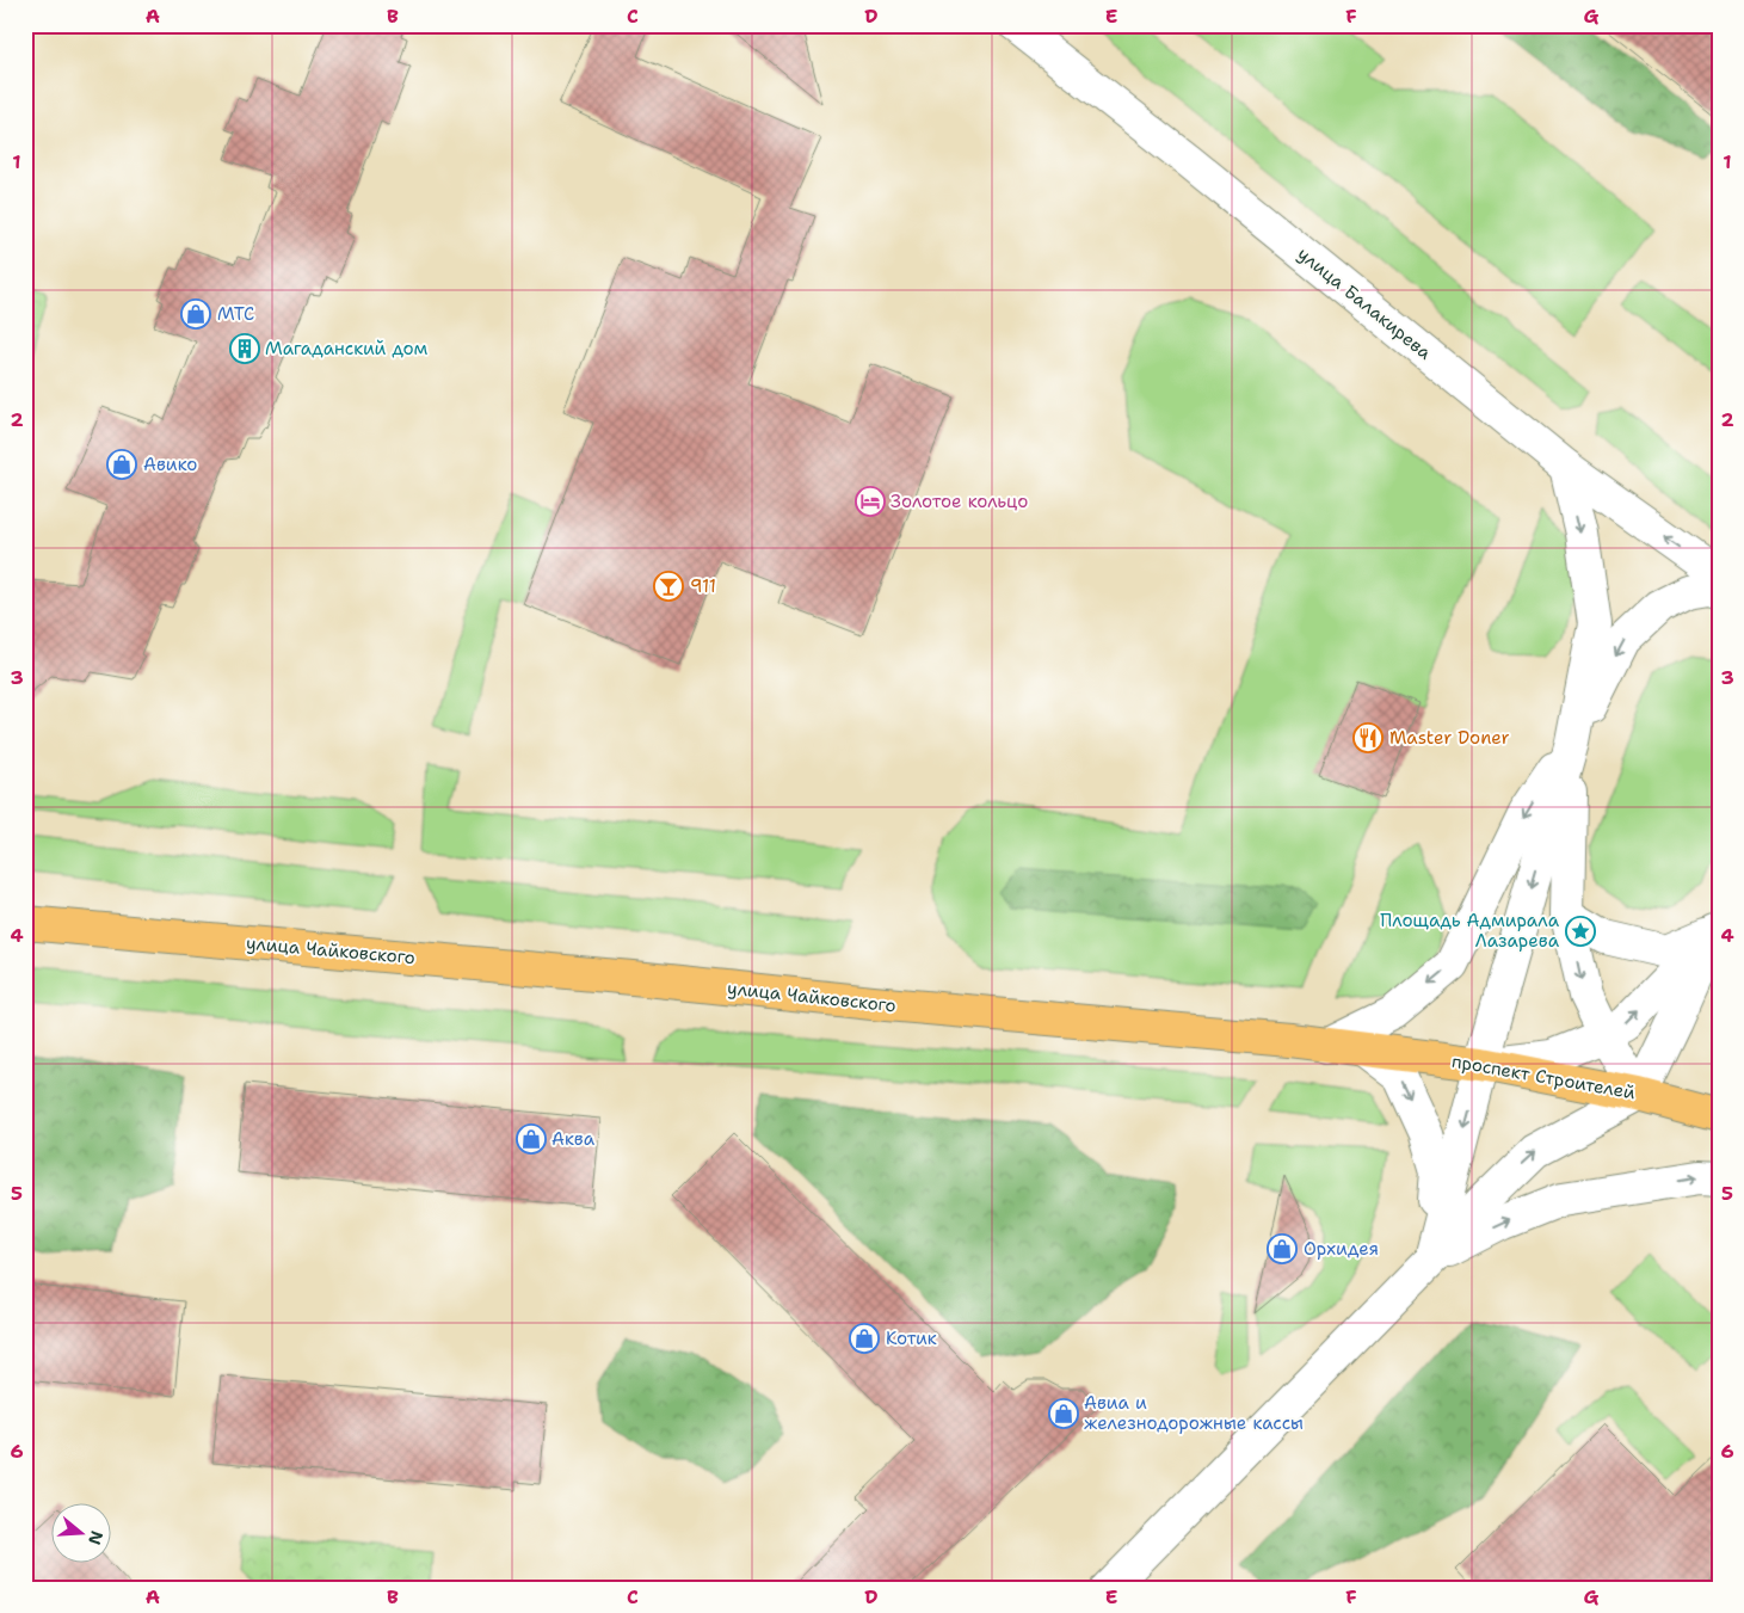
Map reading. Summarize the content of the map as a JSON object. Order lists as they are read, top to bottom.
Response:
{
  "streets": {
    "main road": ["улица Чайковского", "проспект Строителей"],
    "street": ["улица Балакирева"]
  },
  "crossings": [
    ["улица Чайковского", "проспект Строителей"]
  ],
  "places": {
    "shop": [
      "МТС",
      "Авико",
      "Аква",
      "Орхидея",
      "Котик",
      "Авиа и железнодорожные кассы"
    ],
    "building": ["Магаданский дом"],
    "hotel": ["Золотое кольцо"],
    "bar": ["911"],
    "restaurant": ["Master Doner"],
    "place": ["Площадь Адмирала Лазарева"]
  },
  "north": "right",
  "grid": {
    "columns": [
      "A",
      "B",
      "C",
      "D",
      "E",
      "F",
      "G"
    ],
    "rows": [
      "1",
      "2",
      "3",
      "4",
      "5",
      "6"
    ]
  }
}
